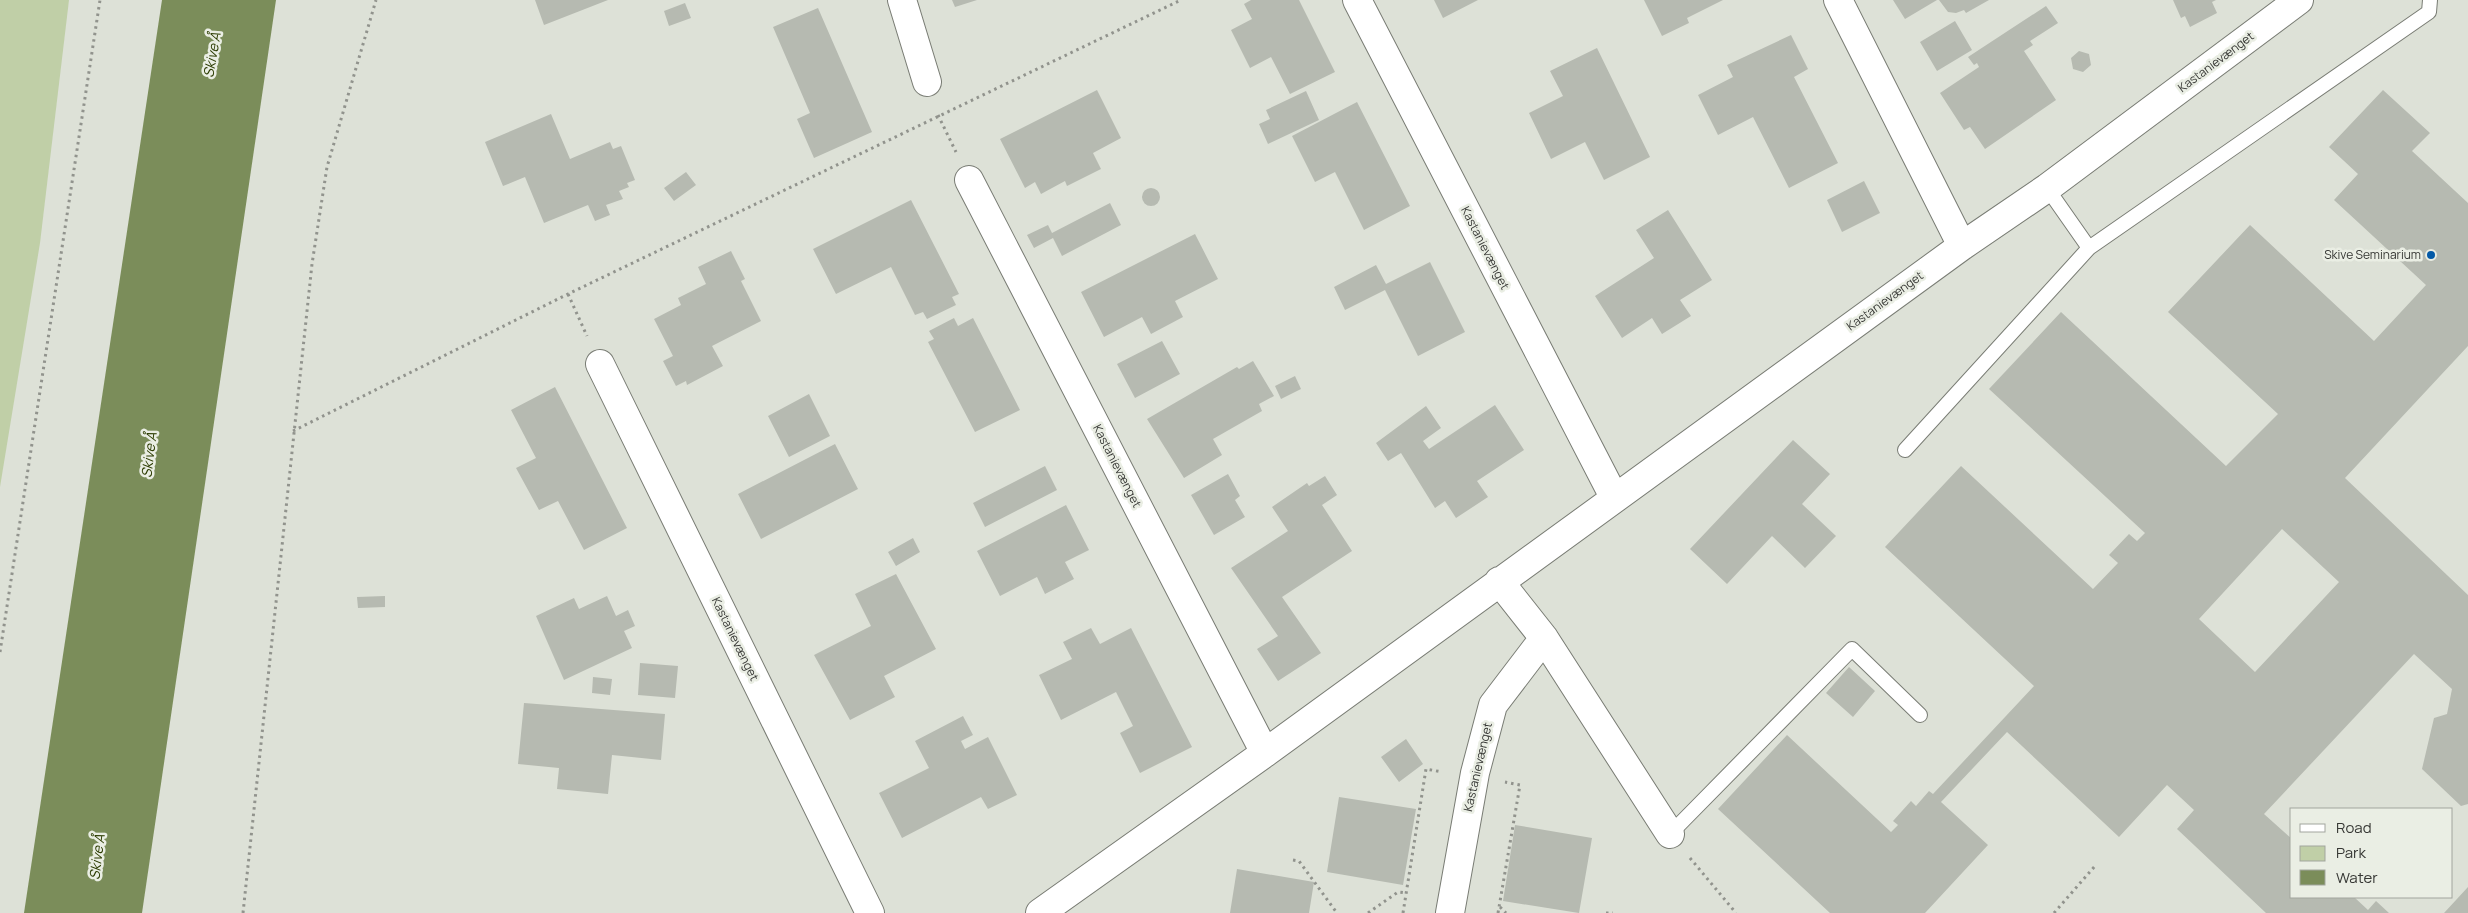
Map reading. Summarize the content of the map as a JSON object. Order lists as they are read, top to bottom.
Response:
{
  "streets": {
    "street": ["Kastanievænget"]
  },
  "water": ["Skive Å"],
  "places": ["Skive Seminarium"],
  "legend": ["Road", "Park", "Water"]
}
